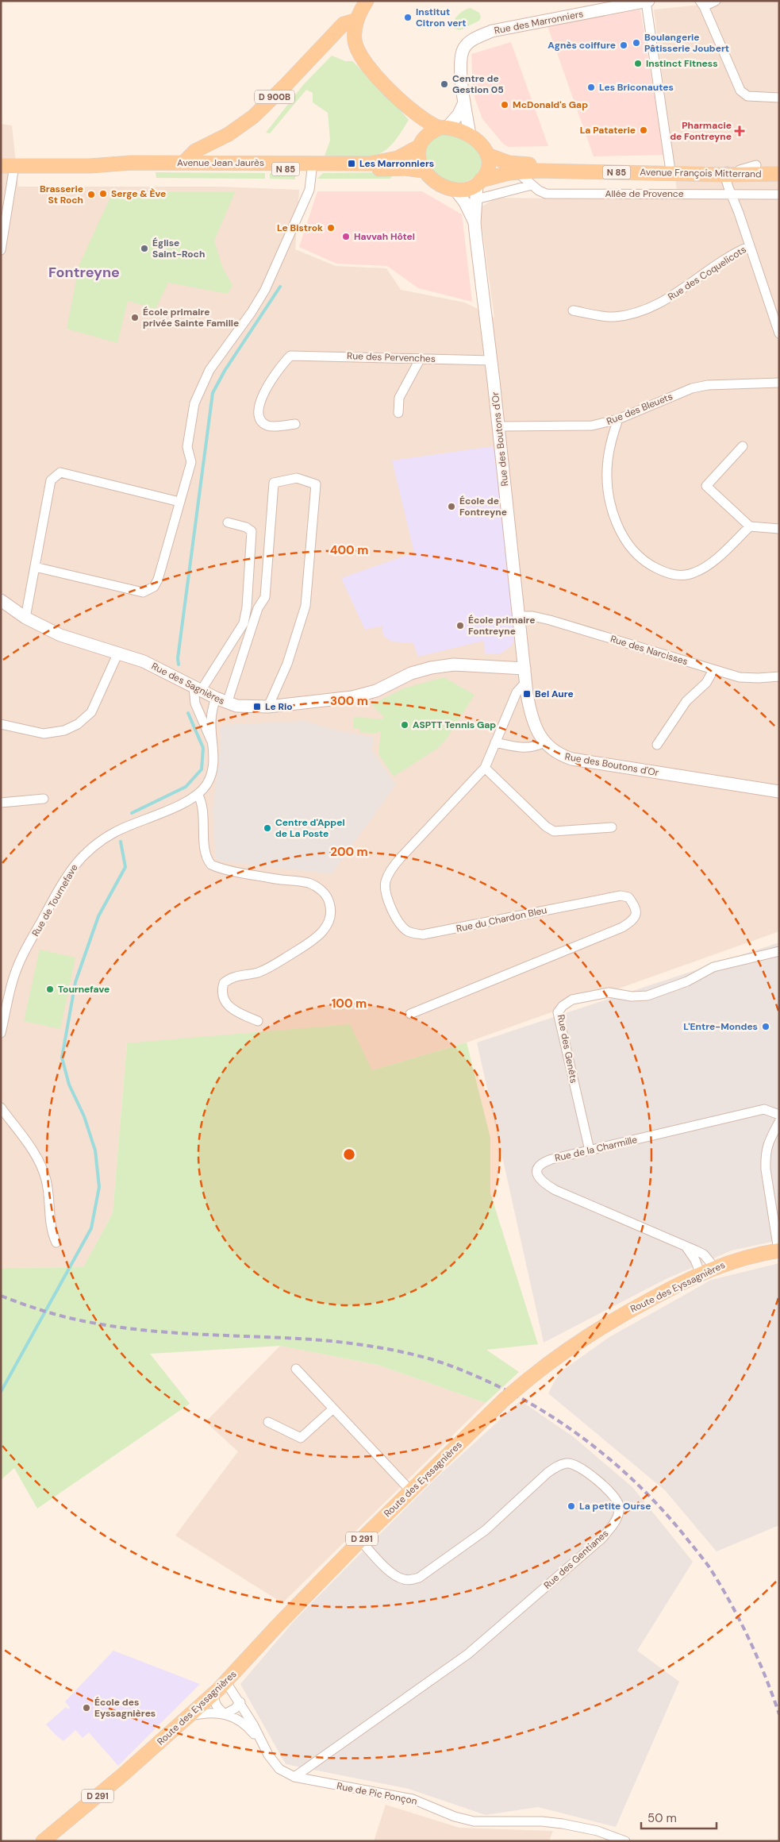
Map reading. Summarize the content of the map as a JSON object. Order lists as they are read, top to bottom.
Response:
{
  "streets": {
    "main road": [
      "Rue des Marronniers",
      "D 900B",
      "Avenue Jean Jaurès",
      "N 85",
      "Avenue François Mitterrand",
      "Rue des Boutons d'Or",
      "Rue des Sagnières",
      "Route des Eyssagnières",
      "D 291"
    ],
    "street": [
      "Allée de Provence",
      "Rue des Coquelicots",
      "Rue des Pervenches",
      "Rue des Bleuets",
      "Rue des Narcisses",
      "Rue de Tournefave",
      "Rue du Chardon Bleu",
      "Rue des Genêts",
      "Rue de la Charmille",
      "Rue des Gentianes",
      "Rue de Pic Ponçon"
    ]
  },
  "crossings": [
    ["Rue des Marronniers", "Avenue Jean Jaurès"],
    ["Rue des Marronniers", "Avenue François Mitterrand"],
    ["Rue des Marronniers", "Rue des Boutons d'Or"],
    ["D 900B", "Avenue Jean Jaurès"],
    ["Avenue Jean Jaurès", "Avenue François Mitterrand"],
    ["Avenue Jean Jaurès", "Rue des Boutons d'Or"],
    ["Avenue François Mitterrand", "Allée de Provence"],
    ["Avenue François Mitterrand", "Rue des Boutons d'Or"],
    ["Rue des Pervenches", "Rue des Boutons d'Or"],
    ["Rue des Bleuets", "Rue des Boutons d'Or"],
    ["Rue des Boutons d'Or", "Rue des Narcisses"],
    ["Rue des Boutons d'Or", "Rue des Sagnières"],
    ["Rue des Boutons d'Or", "Rue du Chardon Bleu"],
    ["Rue des Sagnières", "Rue de Tournefave"],
    ["Rue des Genêts", "Rue de la Charmille"],
    ["Rue de la Charmille", "Route des Eyssagnières"],
    ["Route des Eyssagnières", "Rue des Gentianes"],
    ["Route des Eyssagnières", "Rue de Pic Ponçon"],
    ["Rue des Gentianes", "Rue de Pic Ponçon"]
  ],
  "districts": ["Fontreyne"],
  "places": {
    "other": [
      "Institut Citron vert",
      "Boulangerie Pâtisserie Joubert",
      "Agnès coiffure",
      "Instinct Fitness",
      "Centre de Gestion 05",
      "Les Briconautes",
      "McDonald's Gap",
      "La Pataterie",
      "Serge & Ève",
      "Brasserie St Roch",
      "Le Bistrok",
      "Havvah Hôtel",
      "Église Saint-Roch",
      "École primaire privée Sainte Famille",
      "École de Fontreyne",
      "École primaire Fontreyne",
      "ASPTT Tennis Gap",
      "Centre d'Appel de La Poste",
      "Tournefave",
      "L'Entre-Mondes",
      "La petite Ourse",
      "École des Eyssagnières"
    ],
    "health": ["Pharmacie de Fontreyne"],
    "transit": ["Les Marronniers", "Bel Aure", "Le Rio"]
  },
  "scale_bar": "50 m",
  "rings": [
    "400 m",
    "300 m",
    "200 m",
    "100 m"
  ]
}
